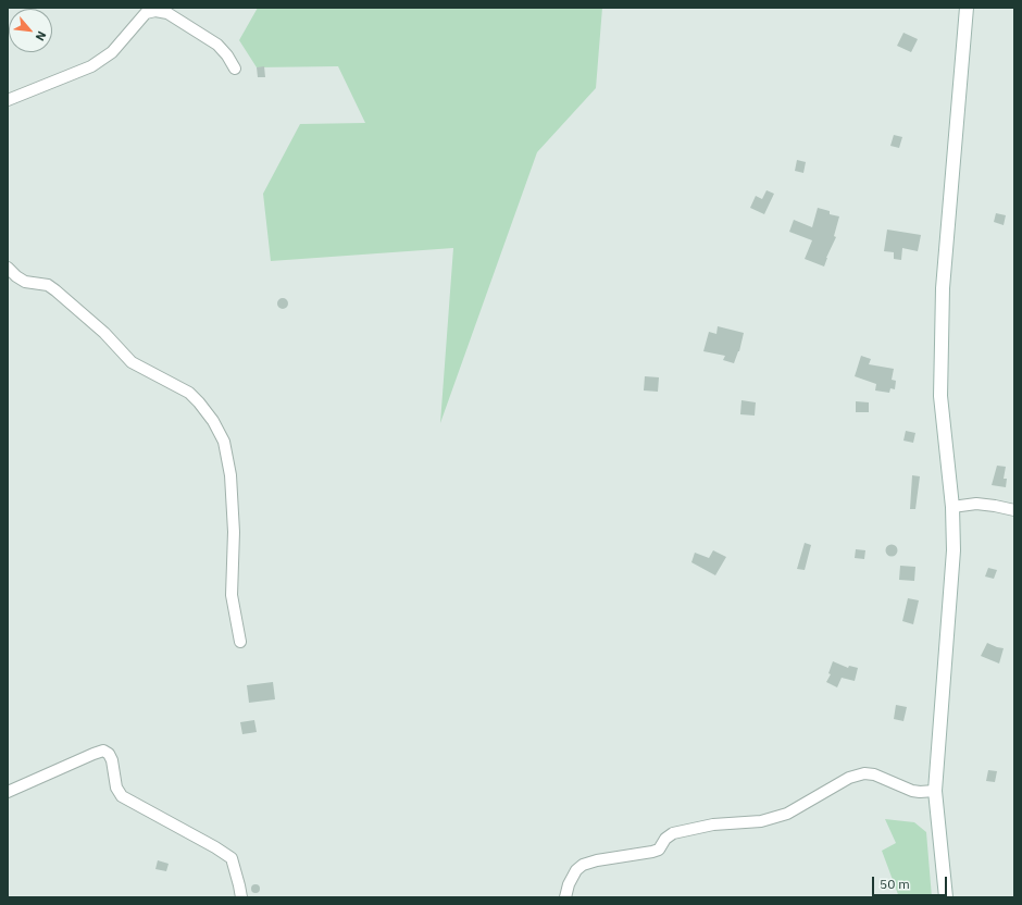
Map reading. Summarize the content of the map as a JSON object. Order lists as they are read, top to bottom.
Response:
{
  "scale_bar": "50 m",
  "north": "bottom right"
}
